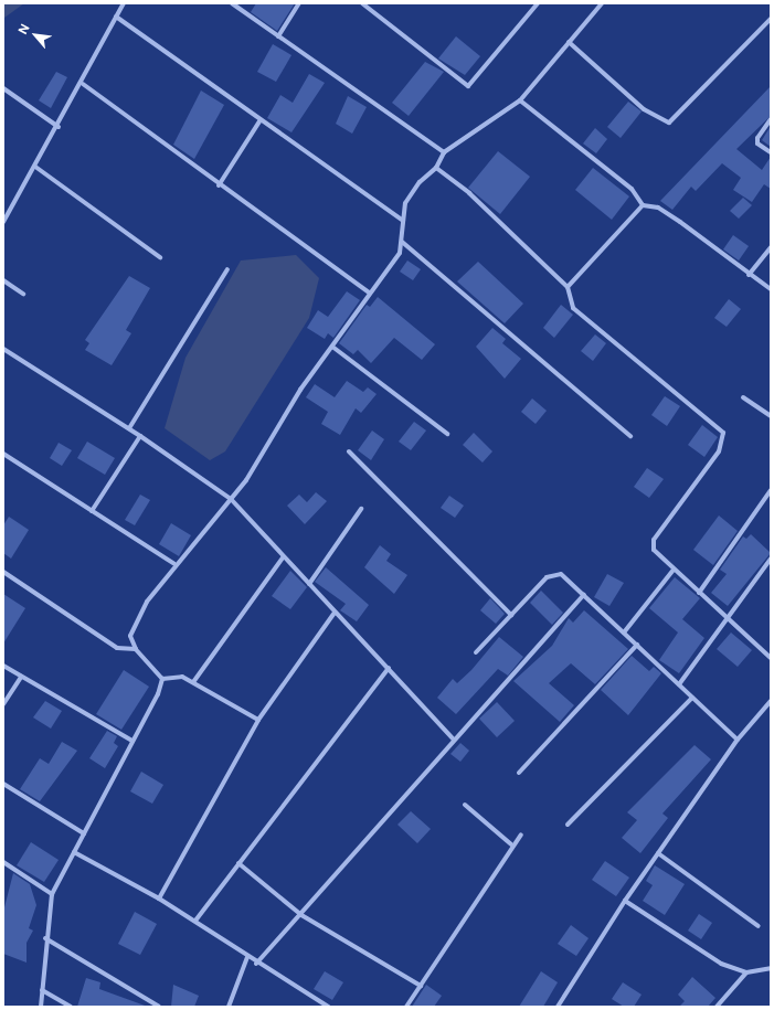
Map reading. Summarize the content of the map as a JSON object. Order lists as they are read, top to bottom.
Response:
{
  "north": "top left"
}
